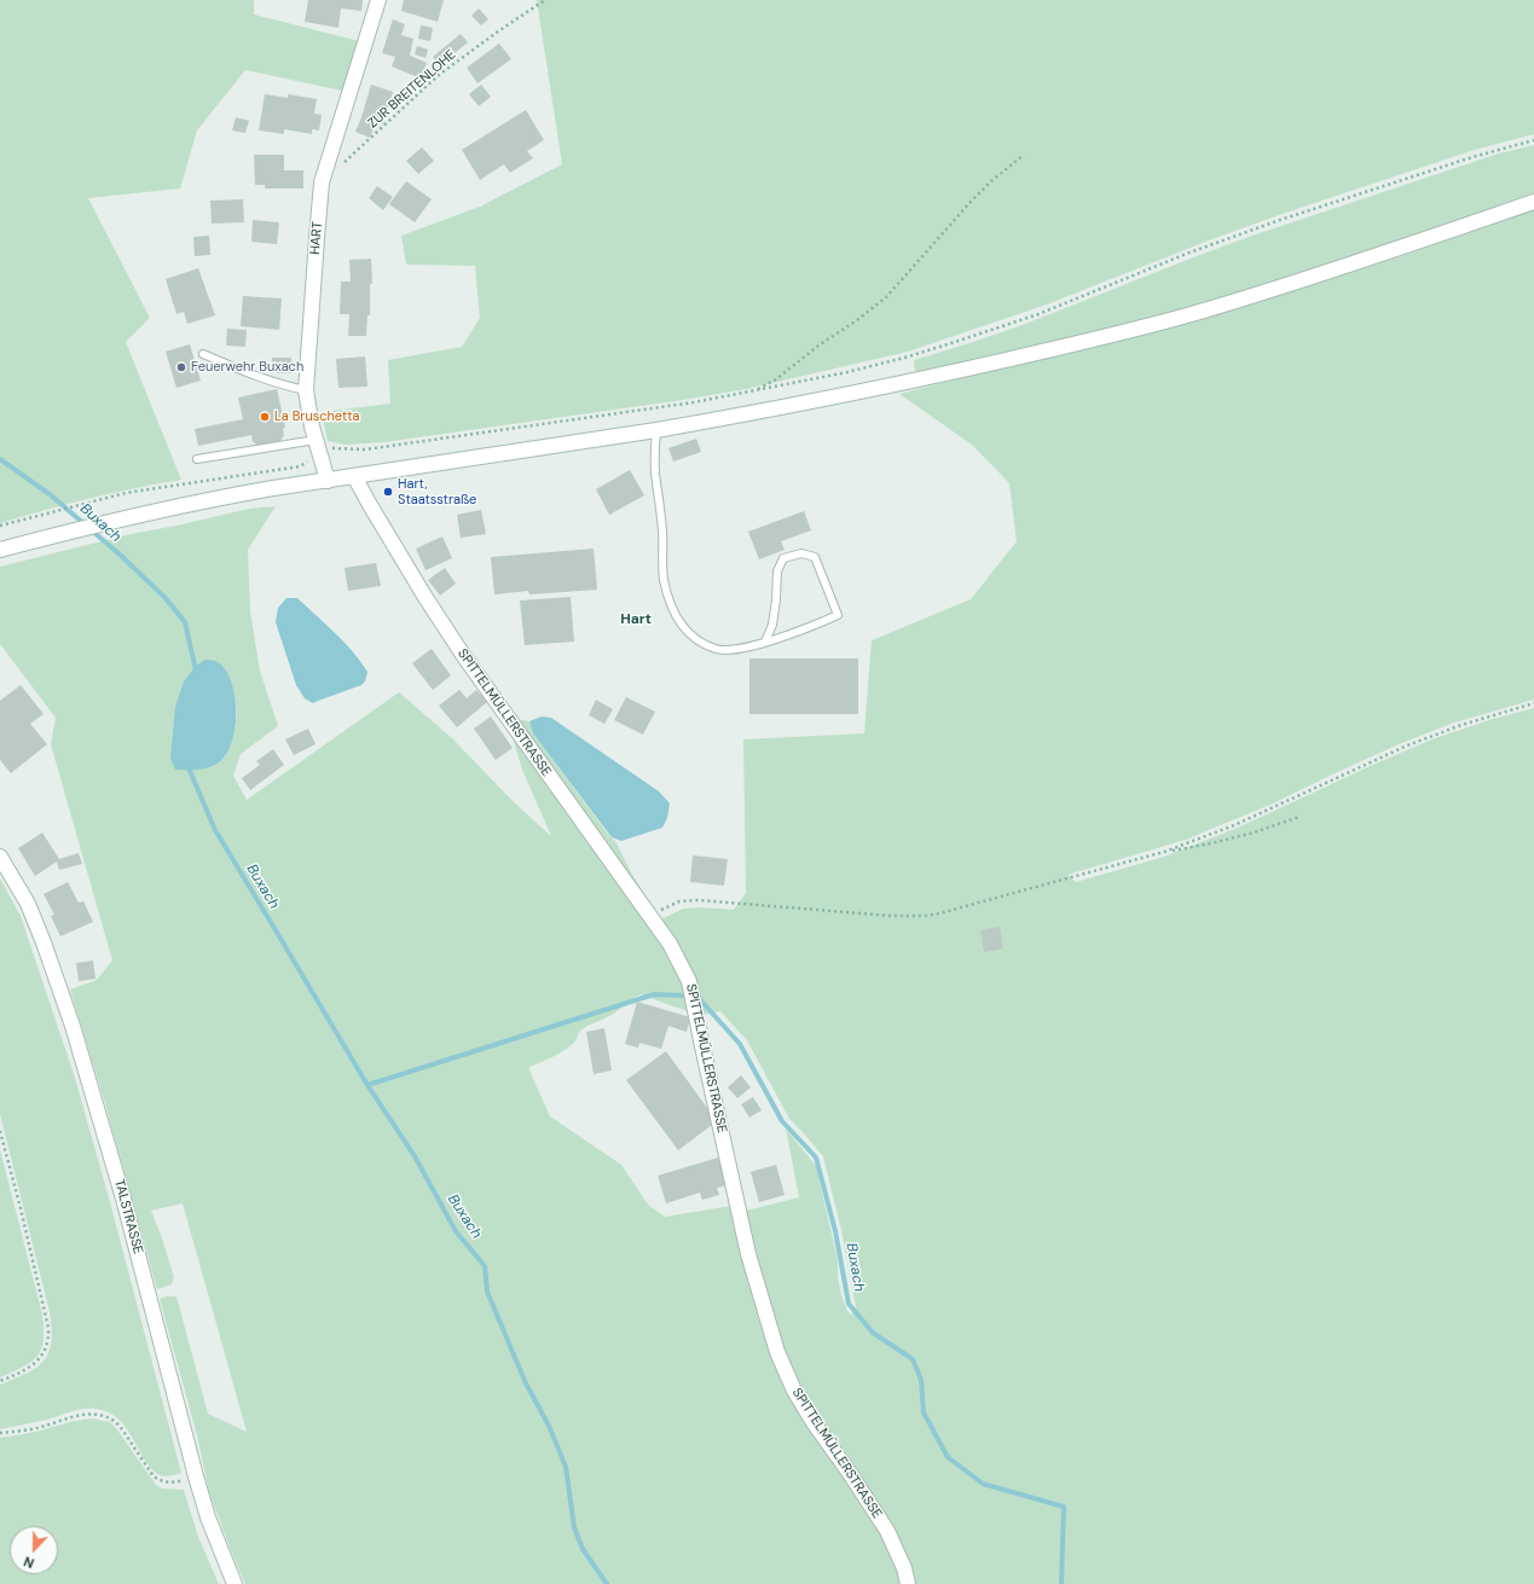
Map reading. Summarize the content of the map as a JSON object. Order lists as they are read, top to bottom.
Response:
{
  "streets": {
    "street": ["HART", "SPITTELMÜLLERSTRASSE", "TALSTRASSE"],
    "path": ["ZUR BREITENLOHE"]
  },
  "districts": ["Hart"],
  "water": ["Buxach"],
  "places": ["Feuerwehr Buxach", "La Bruschetta", "Hart, Staatsstraße"],
  "north": "bottom"
}
